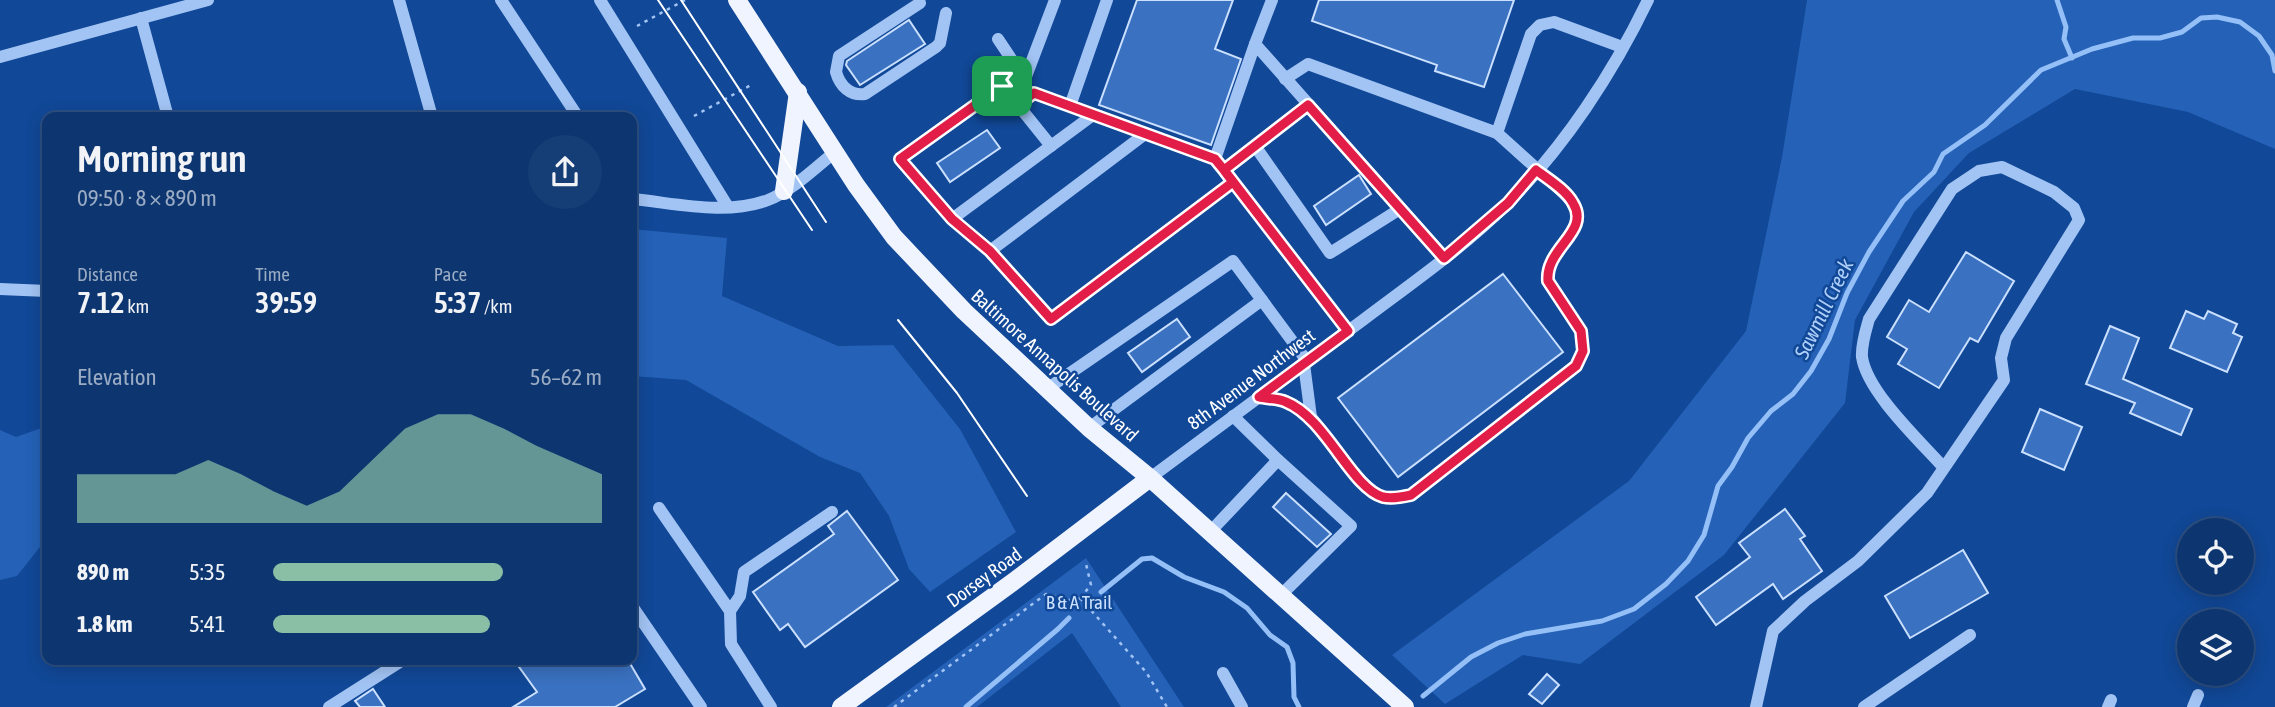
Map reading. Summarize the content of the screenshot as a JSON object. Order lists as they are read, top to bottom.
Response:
{
  "streets": {
    "main road": ["Baltimore Annapolis Boulevard", "Dorsey Road"],
    "street": ["8th Avenue Northwest"]
  },
  "crossings": [
    ["Baltimore Annapolis Boulevard", "8th Avenue Northwest"],
    ["Baltimore Annapolis Boulevard", "Dorsey Road"],
    ["8th Avenue Northwest", "Dorsey Road"]
  ],
  "water": ["Sawmill Creek"],
  "parks": ["B & A Trail"],
  "page": {
    "heading": ["Morning run", "09:50 · 8 × 890 m"],
    "stats": [
      ["Distance", "7.12 km"],
      ["Time", "39:59"],
      ["Pace", "5:37 /km"]
    ],
    "chart": ["Elevation", "56–62 m"],
    "list": [
      {
        "name": "890 m",
        "note": "5:35"
      },
      {
        "name": "1.8 km",
        "note": "5:41"
      }
    ]
  }
}
